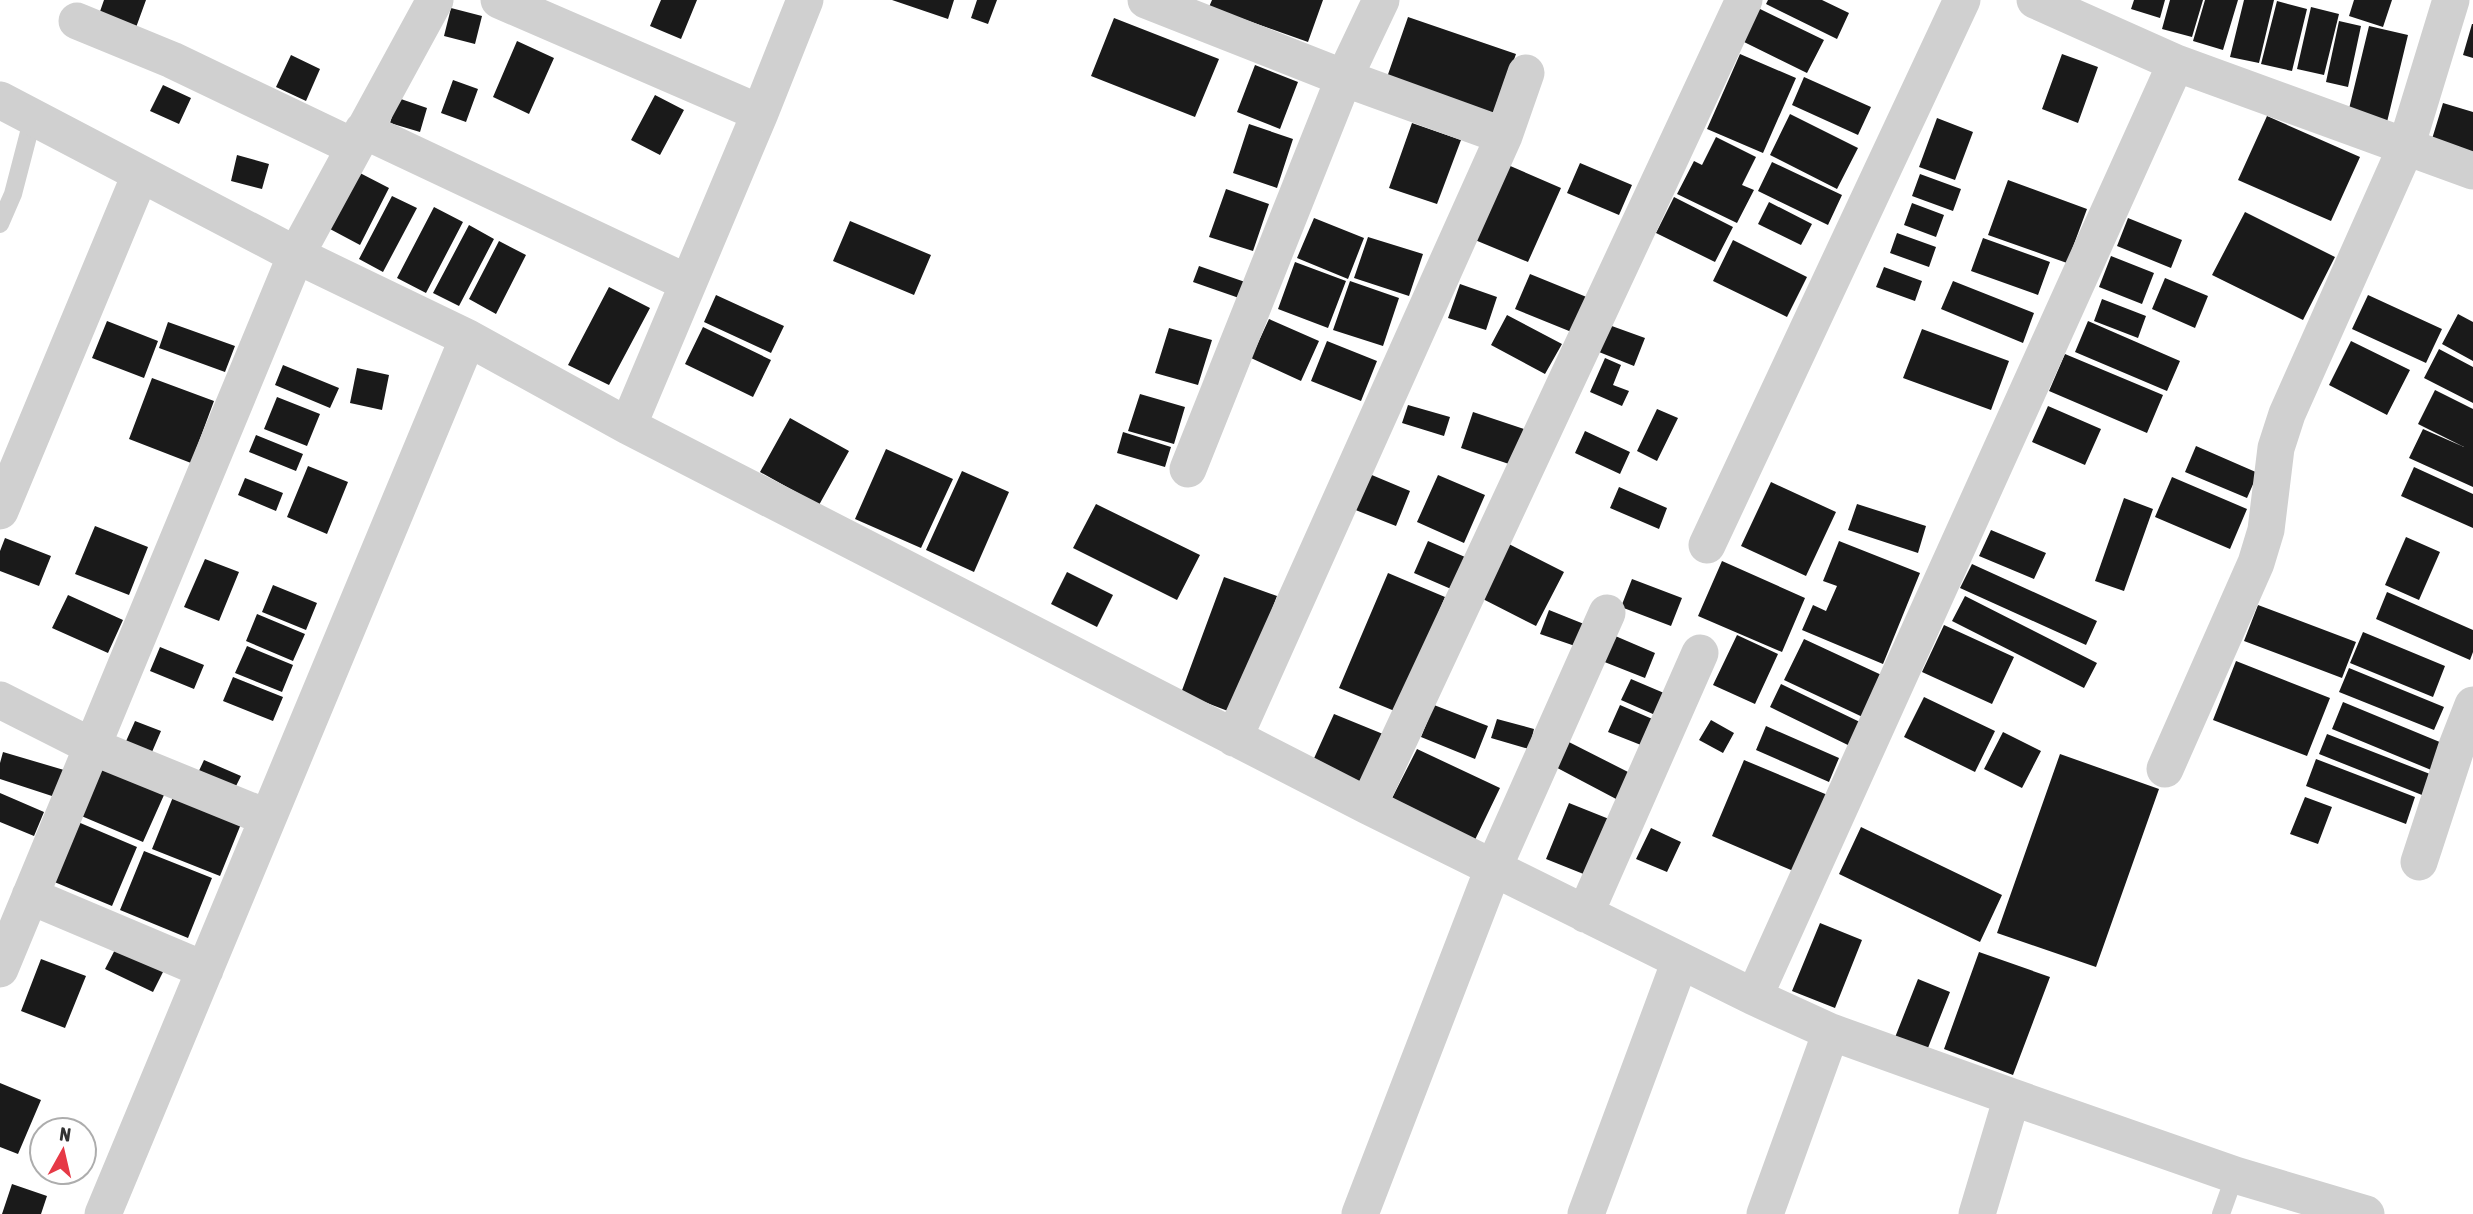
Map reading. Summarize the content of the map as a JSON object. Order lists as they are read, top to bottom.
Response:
{
  "north": "top"
}
